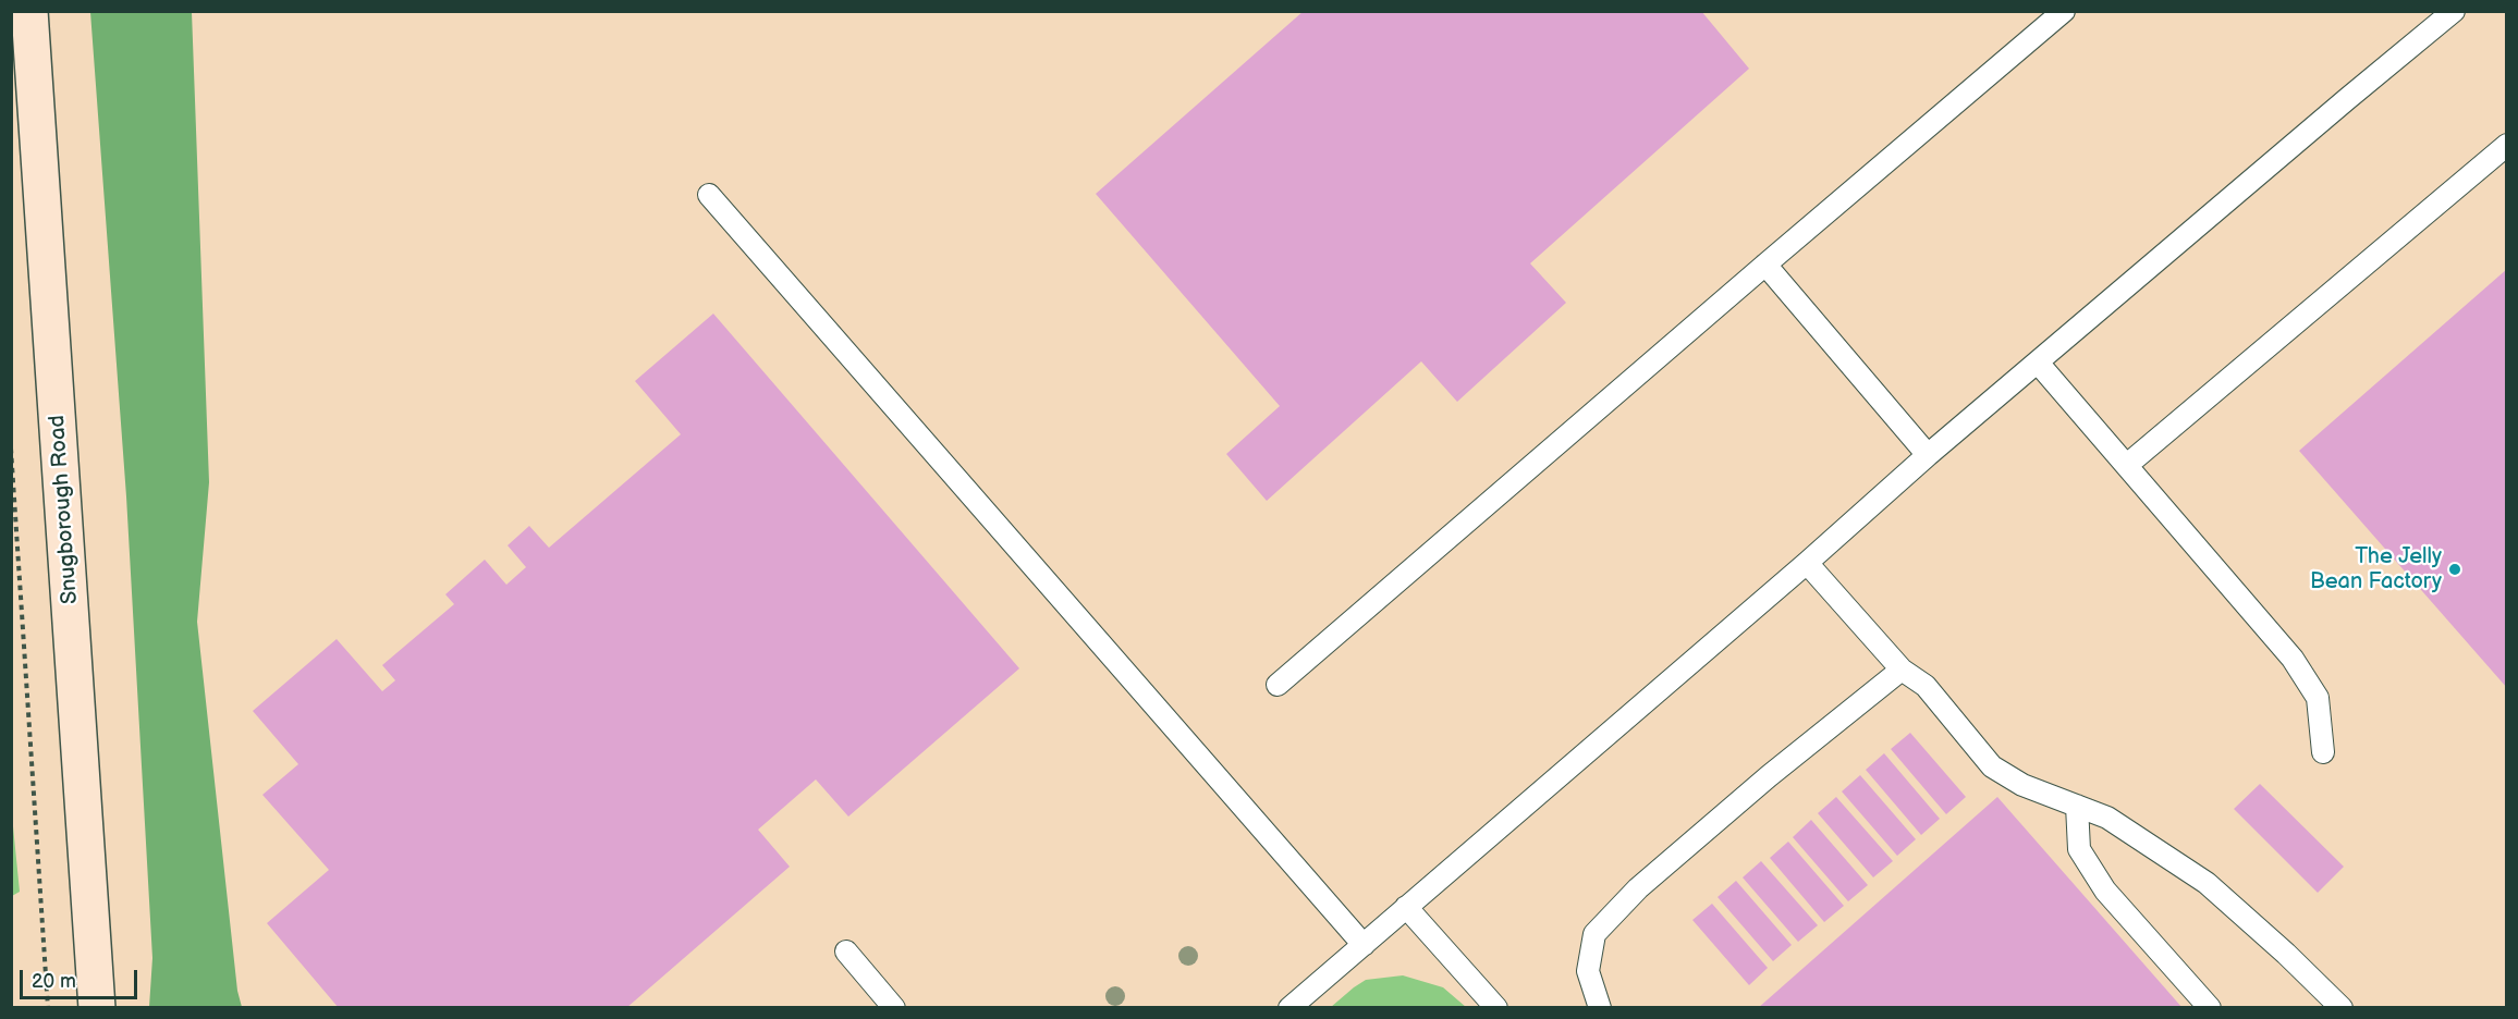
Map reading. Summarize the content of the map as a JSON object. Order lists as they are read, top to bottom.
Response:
{
  "streets": {
    "main road": ["Snugborough Road"]
  },
  "places": ["The Jelly Bean Factory"],
  "scale_bar": "20 m"
}
